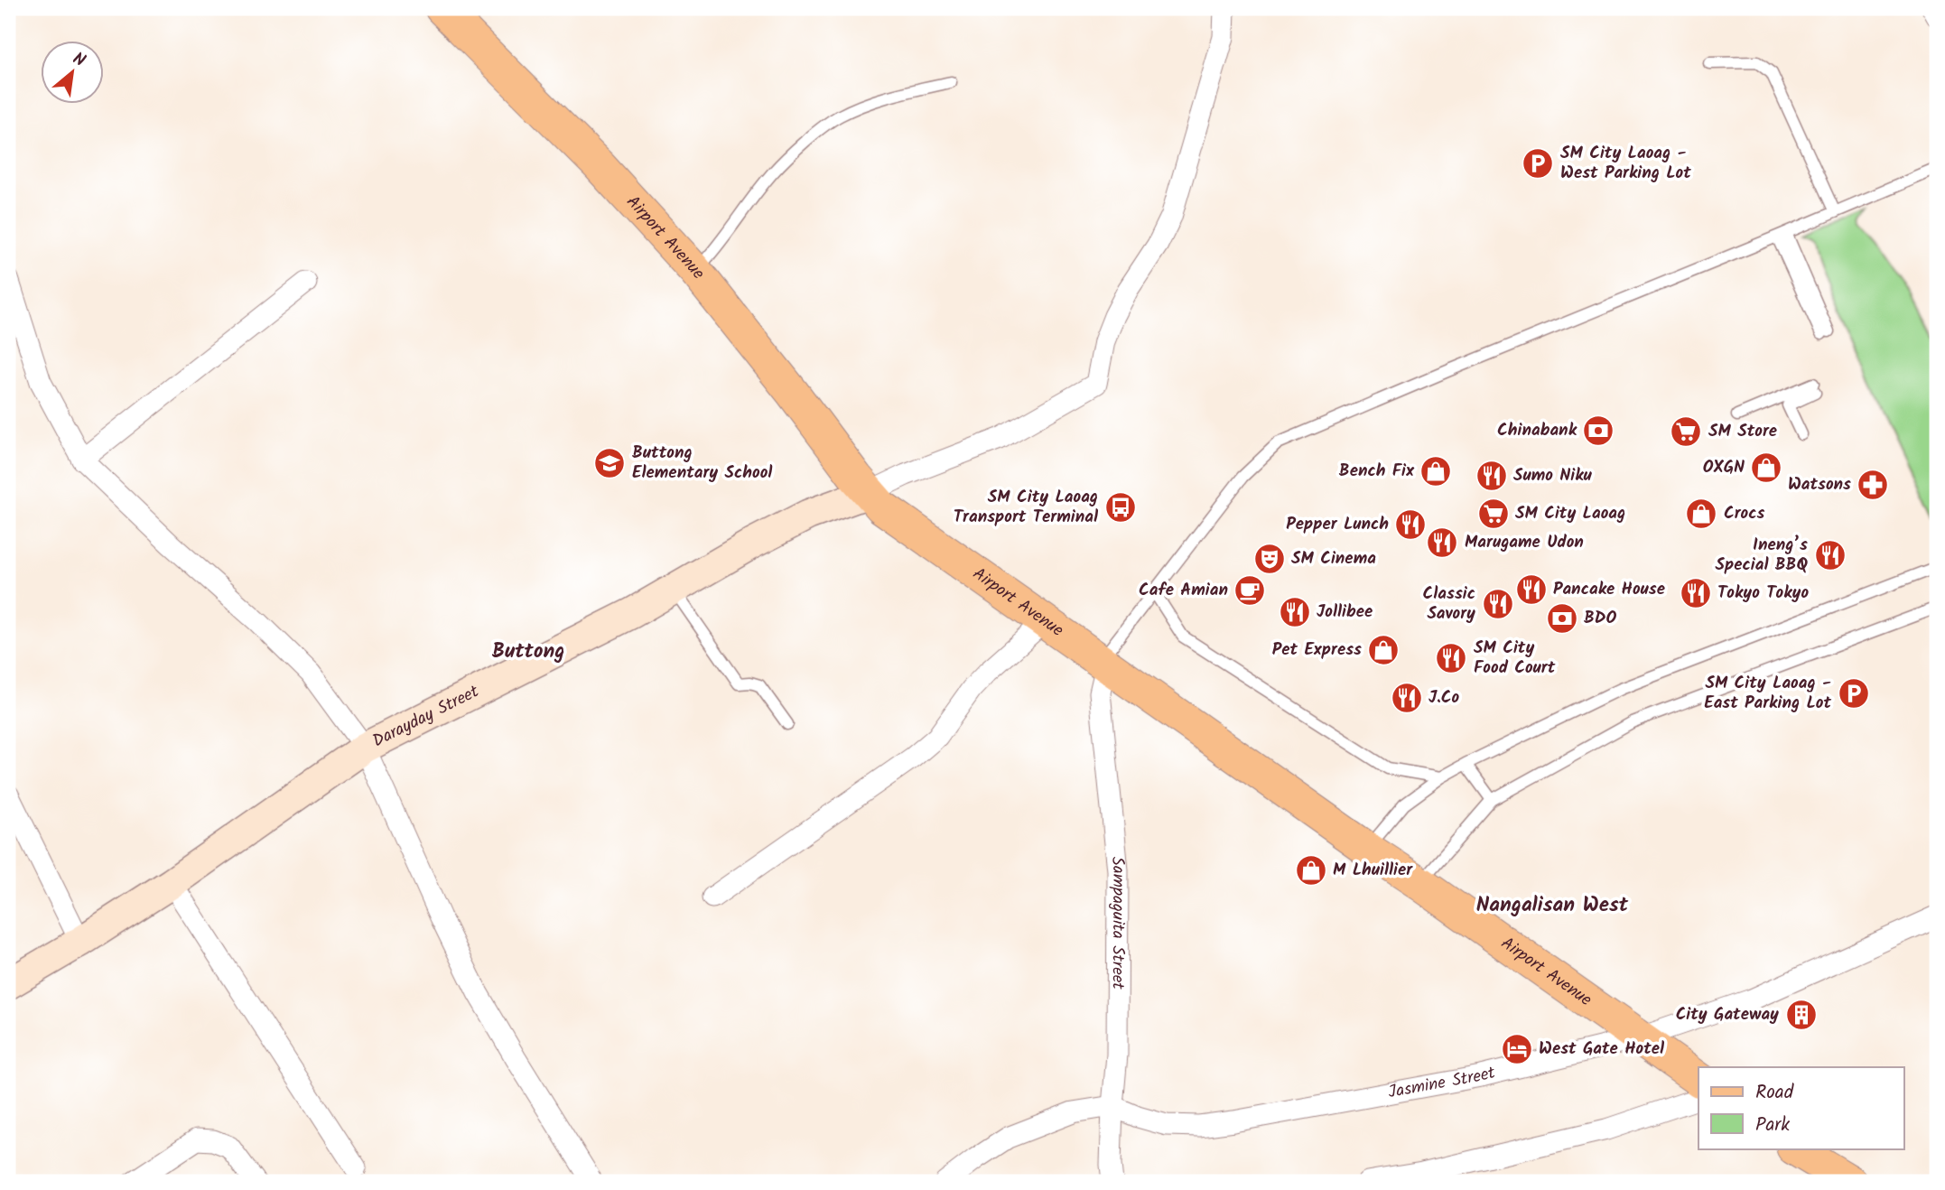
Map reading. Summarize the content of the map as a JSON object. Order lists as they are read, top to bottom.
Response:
{
  "streets": {
    "main road": ["Airport Avenue"],
    "street": ["Darayday Street", "Sampaguita Street", "Jasmine Street"]
  },
  "crossings": [
    ["Airport Avenue", "Darayday Street"],
    ["Airport Avenue", "Sampaguita Street"],
    ["Airport Avenue", "Jasmine Street"],
    ["Sampaguita Street", "Jasmine Street"]
  ],
  "districts": ["Buttong", "Nangalisan West"],
  "places": {
    "parking": ["SM City Laoag - West Parking Lot", "SM City Laoag - East Parking Lot"],
    "bank": ["Chinabank", "BDO"],
    "supermarket": ["SM Store", "SM City Laoag"],
    "school or university": ["Buttong Elementary School"],
    "shop": [
      "OXGN",
      "Bench Fix",
      "Crocs",
      "Pet Express",
      "M Lhuillier"
    ],
    "restaurant": [
      "Sumo Niku",
      "Pepper Lunch",
      "Marugame Udon",
      "Ineng’s Special BBQ",
      "Pancake House",
      "Tokyo Tokyo",
      "Classic Savory",
      "Jollibee",
      "SM City Food Court",
      "J.Co"
    ],
    "pharmacy": ["Watsons"],
    "bus stop": ["SM City Laoag Transport Terminal"],
    "theatre": ["SM Cinema"],
    "cafe": ["Cafe Amian"],
    "building": ["City Gateway"],
    "hotel": ["West Gate Hotel"]
  },
  "legend": ["Road", "Park"],
  "north": "top right"
}
